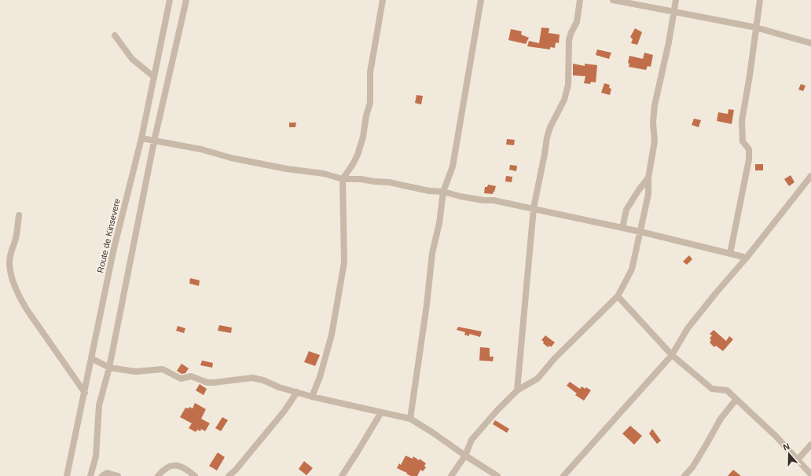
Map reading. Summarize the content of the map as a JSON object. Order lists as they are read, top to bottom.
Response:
{
  "streets": {
    "street": ["Route de Kinsevere"]
  },
  "north": "top"
}
